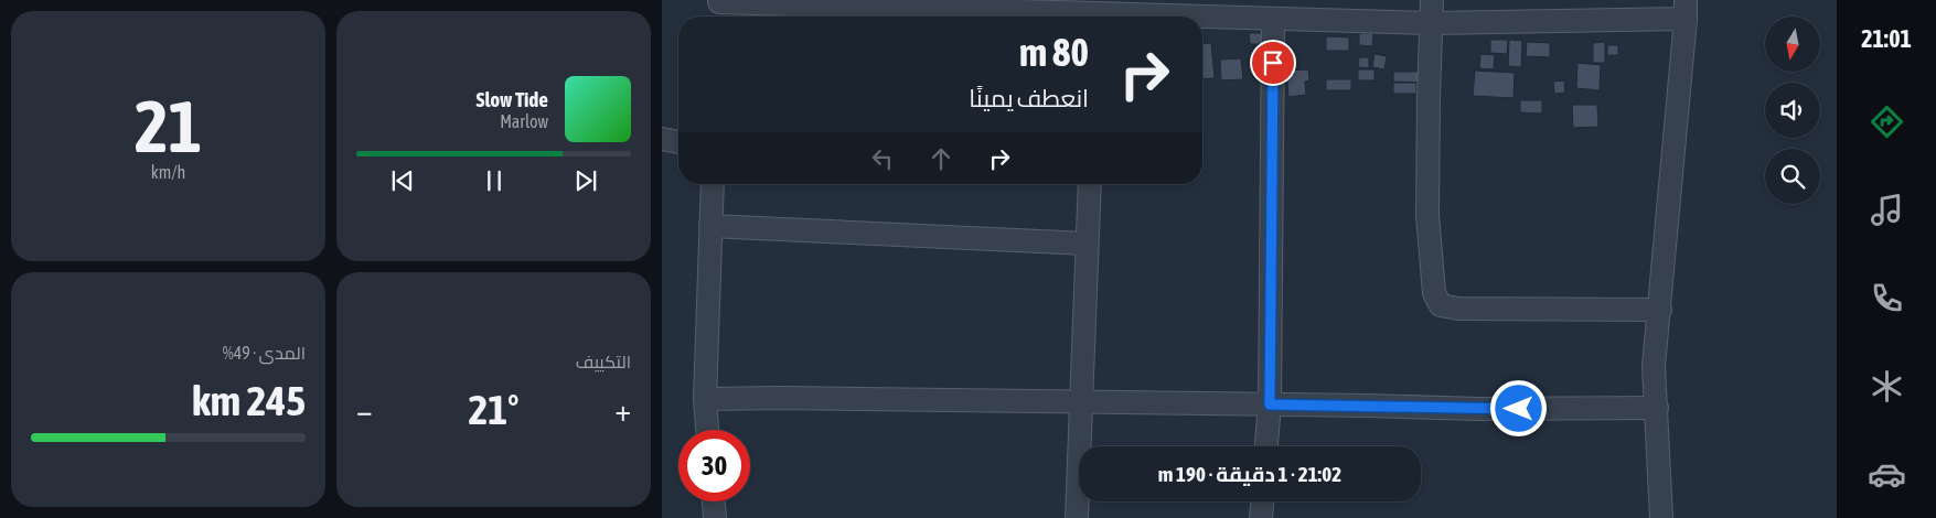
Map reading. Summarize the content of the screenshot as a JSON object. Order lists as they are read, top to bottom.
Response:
{
  "north": "bottom",
  "page": {
    "tabs": "21:01",
    "tile": [
      ["21", "km/h"],
      "التكييف",
      ["المدى · 49%", "245 km"]
    ],
    "turn": ["80 m", "انعطف يمينًا"],
    "song": ["Slow Tide", "Marlow"],
    "heat": ["−", "21°", "+"],
    "limit": "30",
    "trip": "21:02 · 1 دقيقة · 190 m"
  }
}
